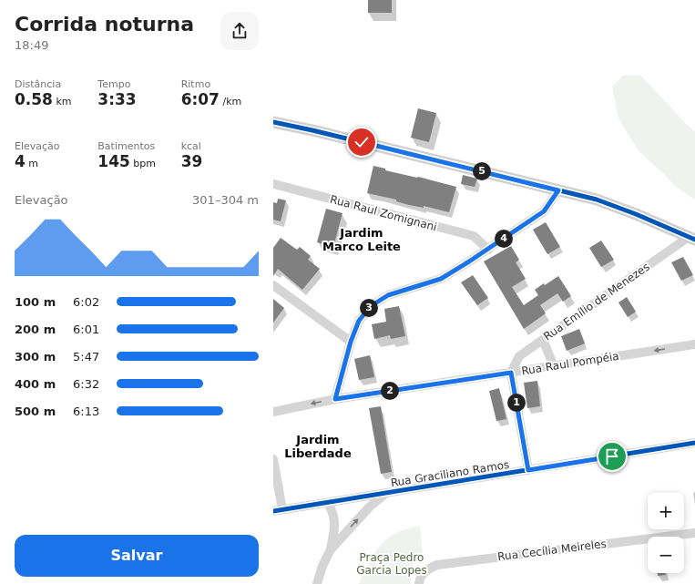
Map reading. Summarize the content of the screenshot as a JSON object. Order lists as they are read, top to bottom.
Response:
{
  "streets": {
    "street": [
      "Rua Raul Zomignani",
      "Rua Emílio de Menezes",
      "Rua Raul Pompéia",
      "Rua Graciliano Ramos",
      "Rua Cecília Meireles"
    ]
  },
  "crossings": [
    ["Rua Emílio de Menezes", "Rua Raul Pompéia"]
  ],
  "one_way": ["Rua Raul Pompéia"],
  "districts": ["Jardim Marco Leite", "Jardim Liberdade"],
  "parks": ["Praça Pedro Garcia Lopes"],
  "page": {
    "heading": ["Corrida noturna", "18:49"],
    "stats": [
      ["Distância", "0.58 km"],
      ["Tempo", "3:33"],
      ["Ritmo", "6:07 /km"],
      ["Elevação", "4 m"],
      ["Batimentos", "145 bpm"],
      ["kcal", "39"]
    ],
    "pins": [
      "5",
      "4",
      "3",
      "2",
      "1"
    ],
    "chart": ["Elevação", "301–304 m"],
    "list": [
      {
        "name": "100 m",
        "note": "6:02"
      },
      {
        "name": "200 m",
        "note": "6:01"
      },
      {
        "name": "300 m",
        "note": "5:47"
      },
      {
        "name": "400 m",
        "note": "6:32"
      },
      {
        "name": "500 m",
        "note": "6:13"
      }
    ],
    "map_buttons": ["+", "−"],
    "buttons": "Salvar"
  }
}
